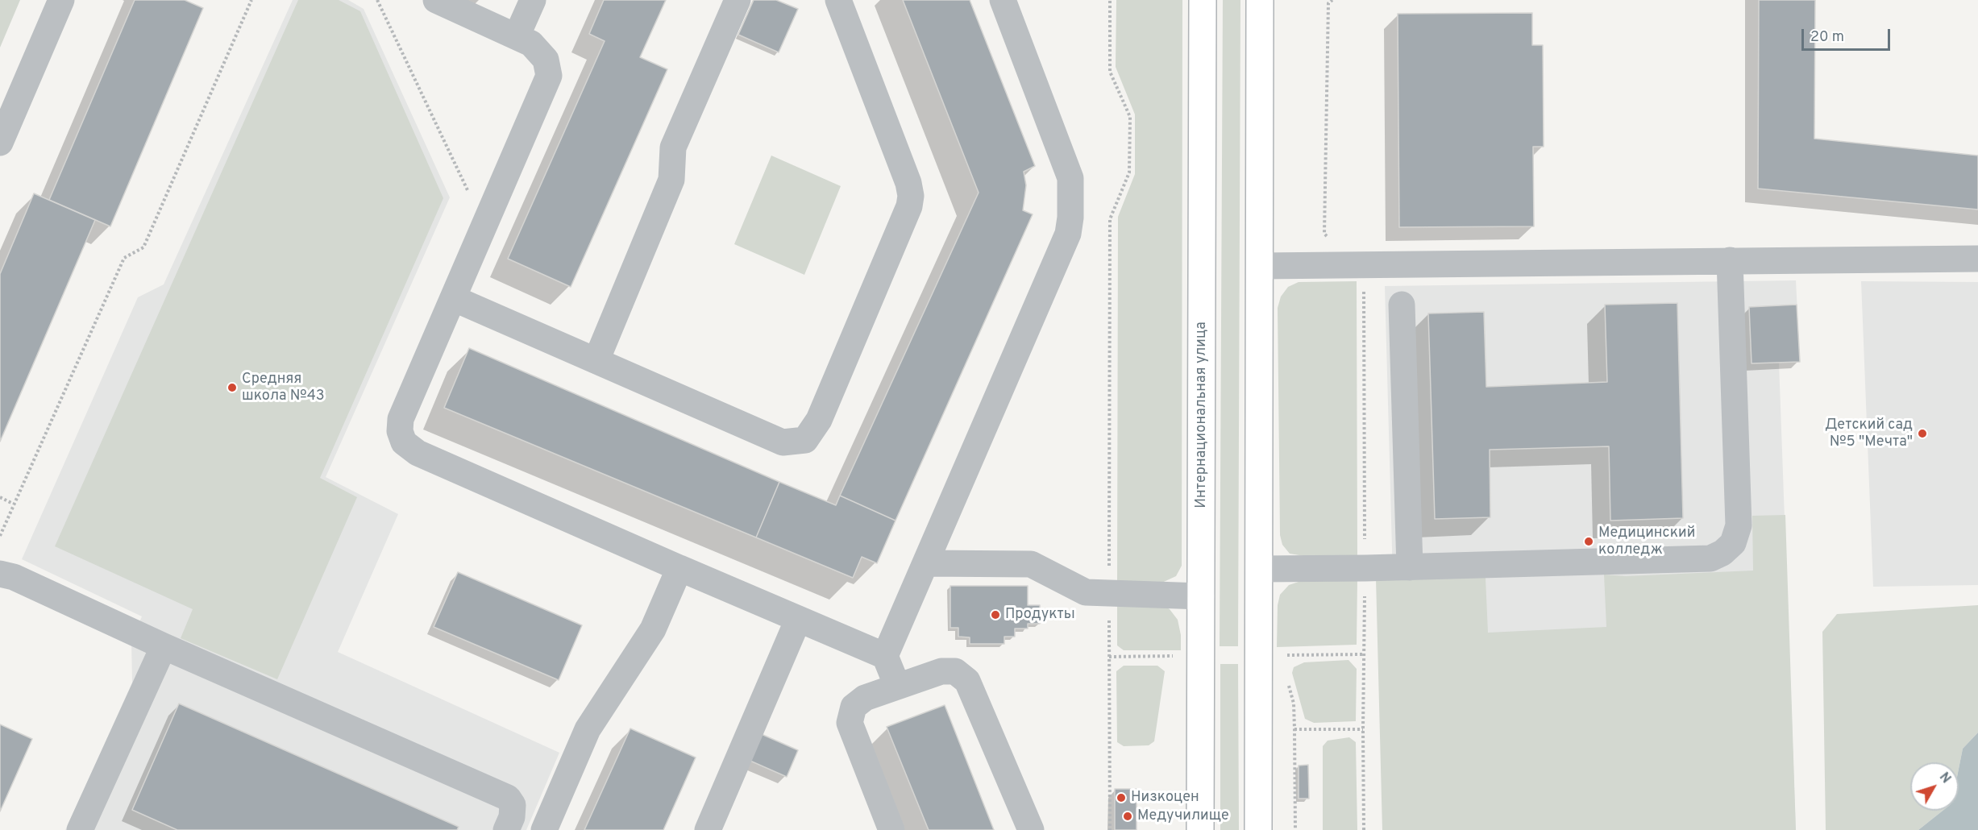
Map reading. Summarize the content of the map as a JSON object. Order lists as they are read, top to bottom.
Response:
{
  "streets": {
    "main road": ["Интернациональная улица"]
  },
  "places": [
    "Средняя школа №43",
    "Детский сад №5 \"Мечта\"",
    "Медицинский колледж",
    "Продукты",
    "Низкоцен",
    "Медучилище"
  ],
  "scale_bar": "20 m",
  "north": "top right"
}
